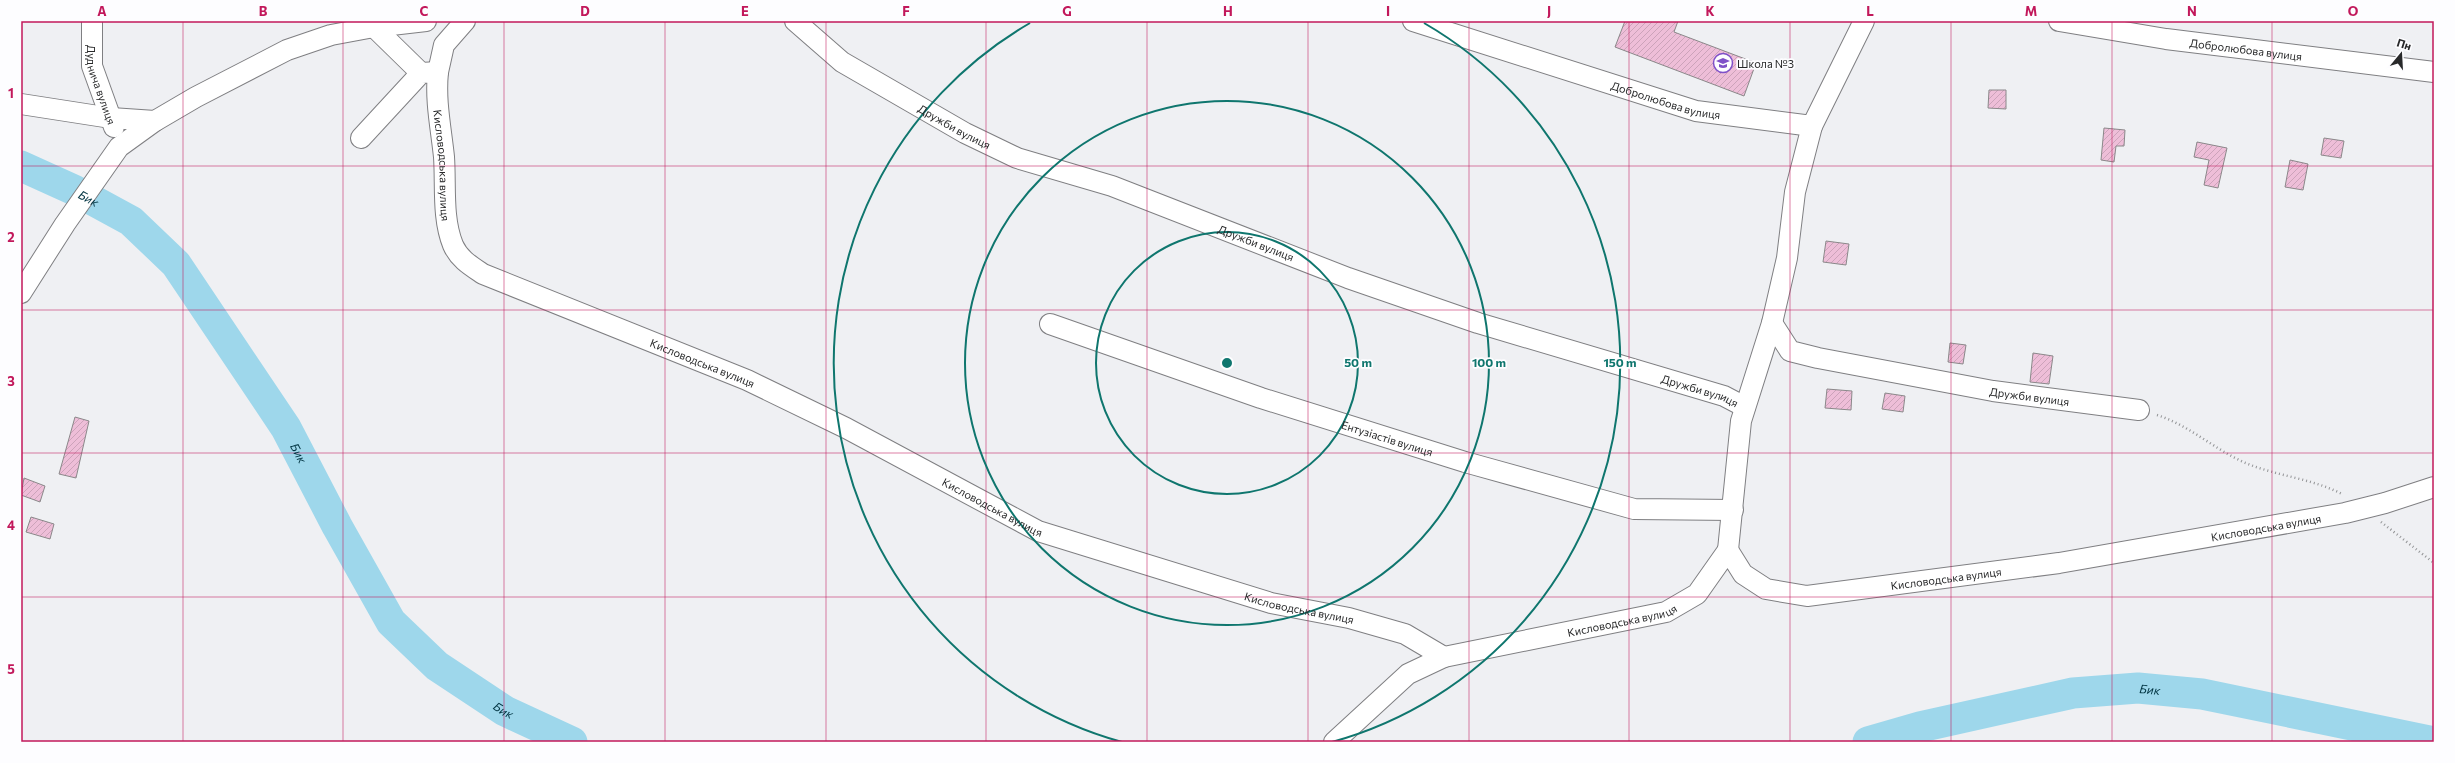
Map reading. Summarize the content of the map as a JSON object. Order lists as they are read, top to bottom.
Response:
{
  "streets": {
    "street": [
      "Добролюбова вулиця",
      "Дуднича вулиця",
      "Дружби вулиця",
      "Кисловодська вулиця",
      "Ентузіастів вулиця"
    ]
  },
  "water": ["Бик"],
  "places": {
    "school or university": ["Школа №3"]
  },
  "north": "top",
  "grid": {
    "columns": [
      "A",
      "B",
      "C",
      "D",
      "E",
      "F",
      "G",
      "H",
      "I",
      "J",
      "K",
      "L",
      "M",
      "N",
      "O"
    ],
    "rows": [
      "1",
      "2",
      "3",
      "4",
      "5"
    ]
  },
  "rings": ["50 m", "100 m", "150 m"]
}
